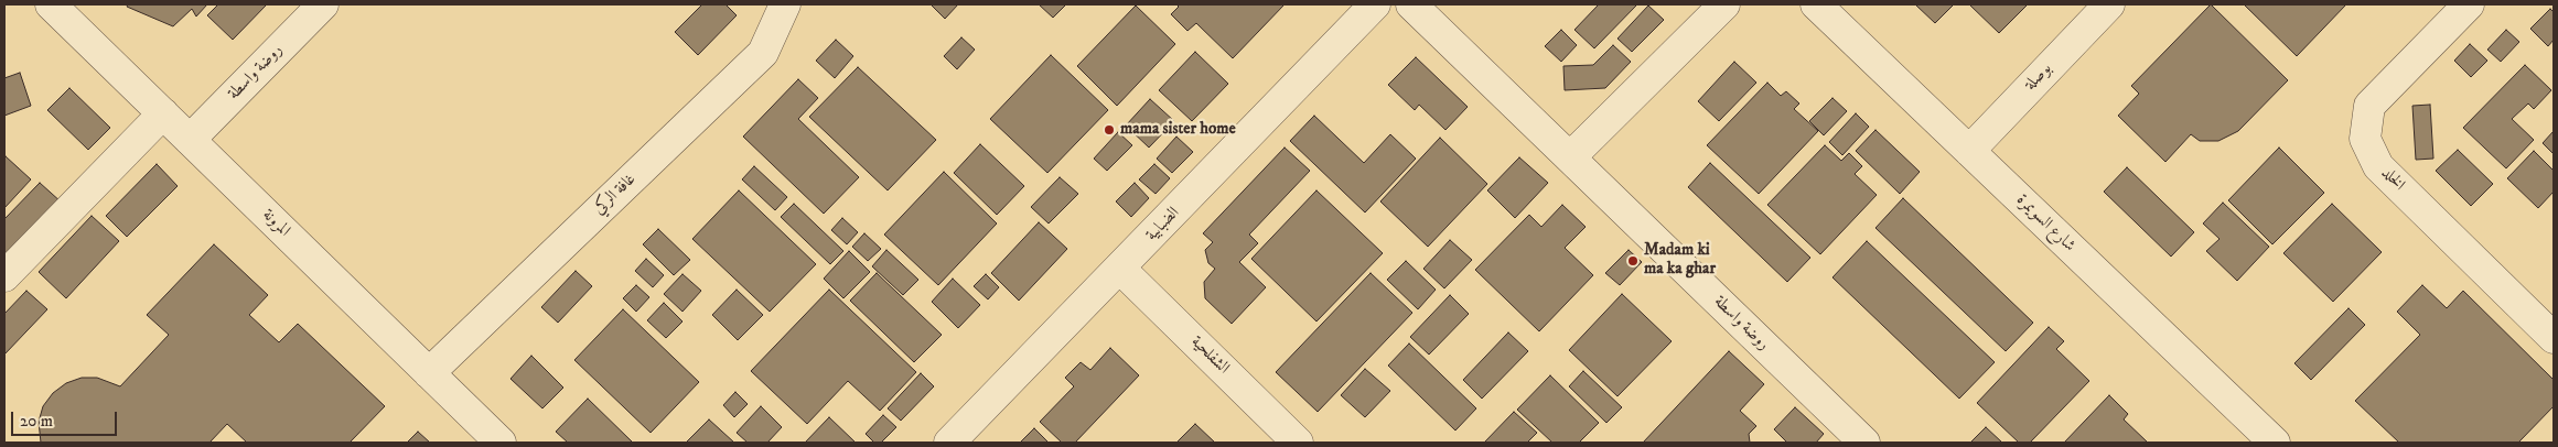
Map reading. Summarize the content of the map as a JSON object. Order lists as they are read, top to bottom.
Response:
{
  "streets": {
    "street": [
      "روضة واسطة",
      "بوصلة",
      "الخلد",
      "غافة الركي",
      "المرونة",
      "شارع السويمرة",
      "الضبابية",
      "الشفلحية"
    ]
  },
  "crossings": [
    ["روضة واسطة", "المرونة"],
    ["بوصلة", "شارع السويمرة"],
    ["غافة الركي", "المرونة"],
    ["الضبابية", "الشفلحية"]
  ],
  "places": ["mama sister home", "Madam ki ma ka ghar"],
  "scale_bar": "20 m"
}
